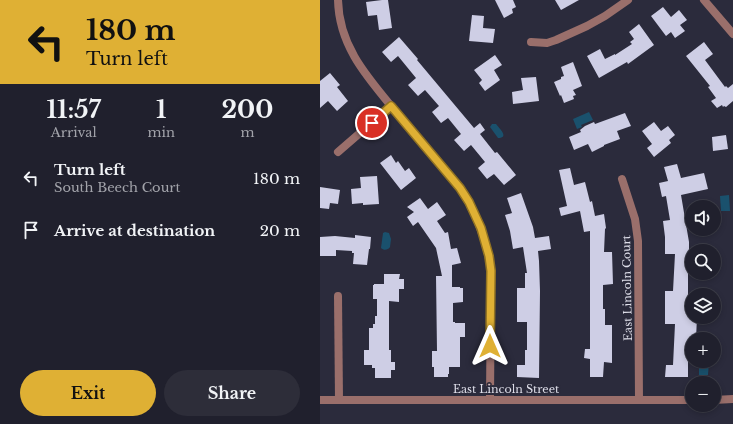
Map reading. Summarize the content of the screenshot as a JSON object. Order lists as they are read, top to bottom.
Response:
{
  "streets": {
    "street": ["East Lincoln Court", "East Lincoln Street"]
  },
  "crossings": [
    ["East Lincoln Court", "East Lincoln Street"]
  ],
  "page": {
    "turn": ["180 m", "Turn left"],
    "eta": [
      "11:57",
      "Arrival",
      "1",
      "min",
      "200",
      "m"
    ],
    "list": [
      {
        "name": "Turn left",
        "note": "South Beech Court",
        "value": "180 m"
      },
      {
        "name": "Arrive at destination",
        "value": "20 m"
      }
    ],
    "map_buttons": ["+", "−"],
    "buttons": ["Exit", "Share"]
  }
}
